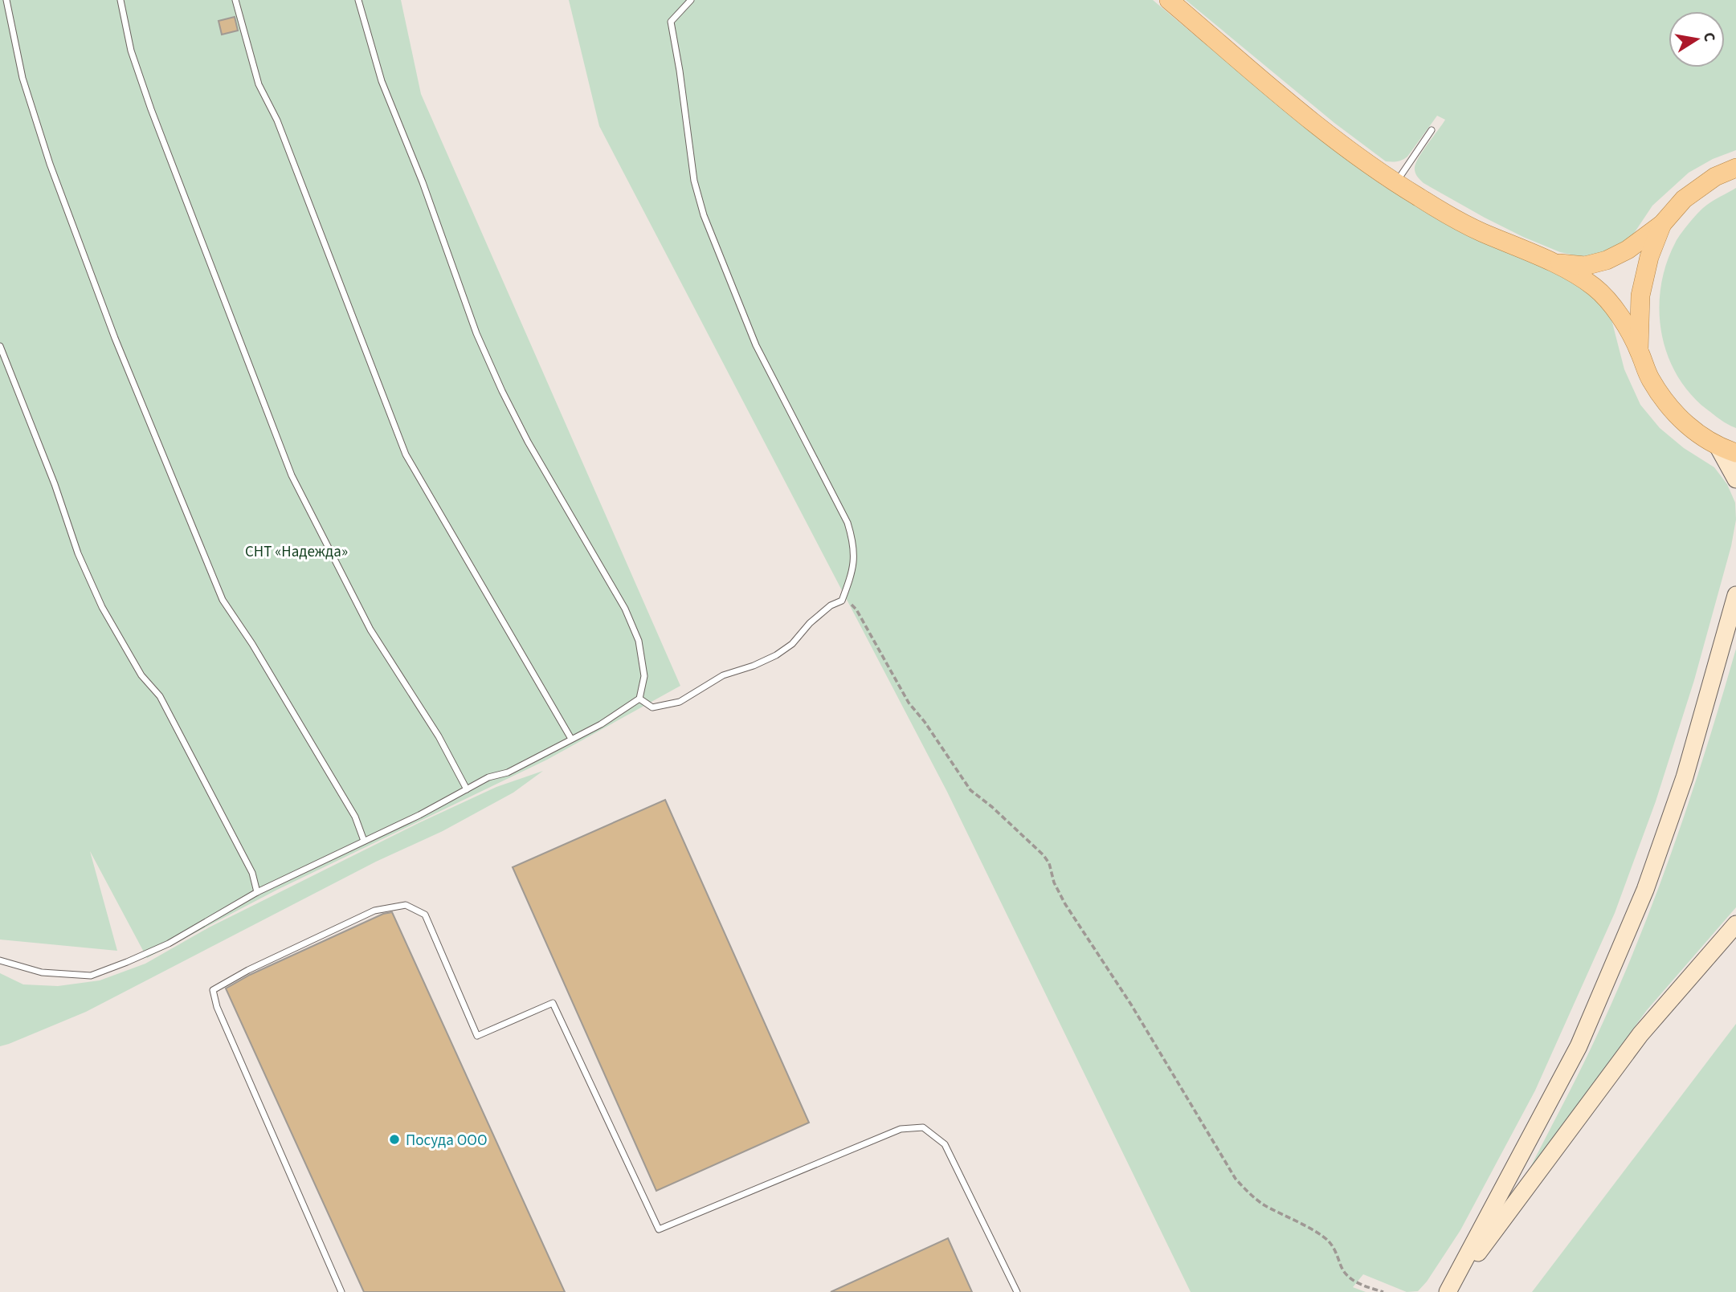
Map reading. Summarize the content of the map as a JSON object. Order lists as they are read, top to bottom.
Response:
{
  "parks": ["СНТ «Надежда»"],
  "places": ["Посуда ООО"],
  "north": "right"
}
